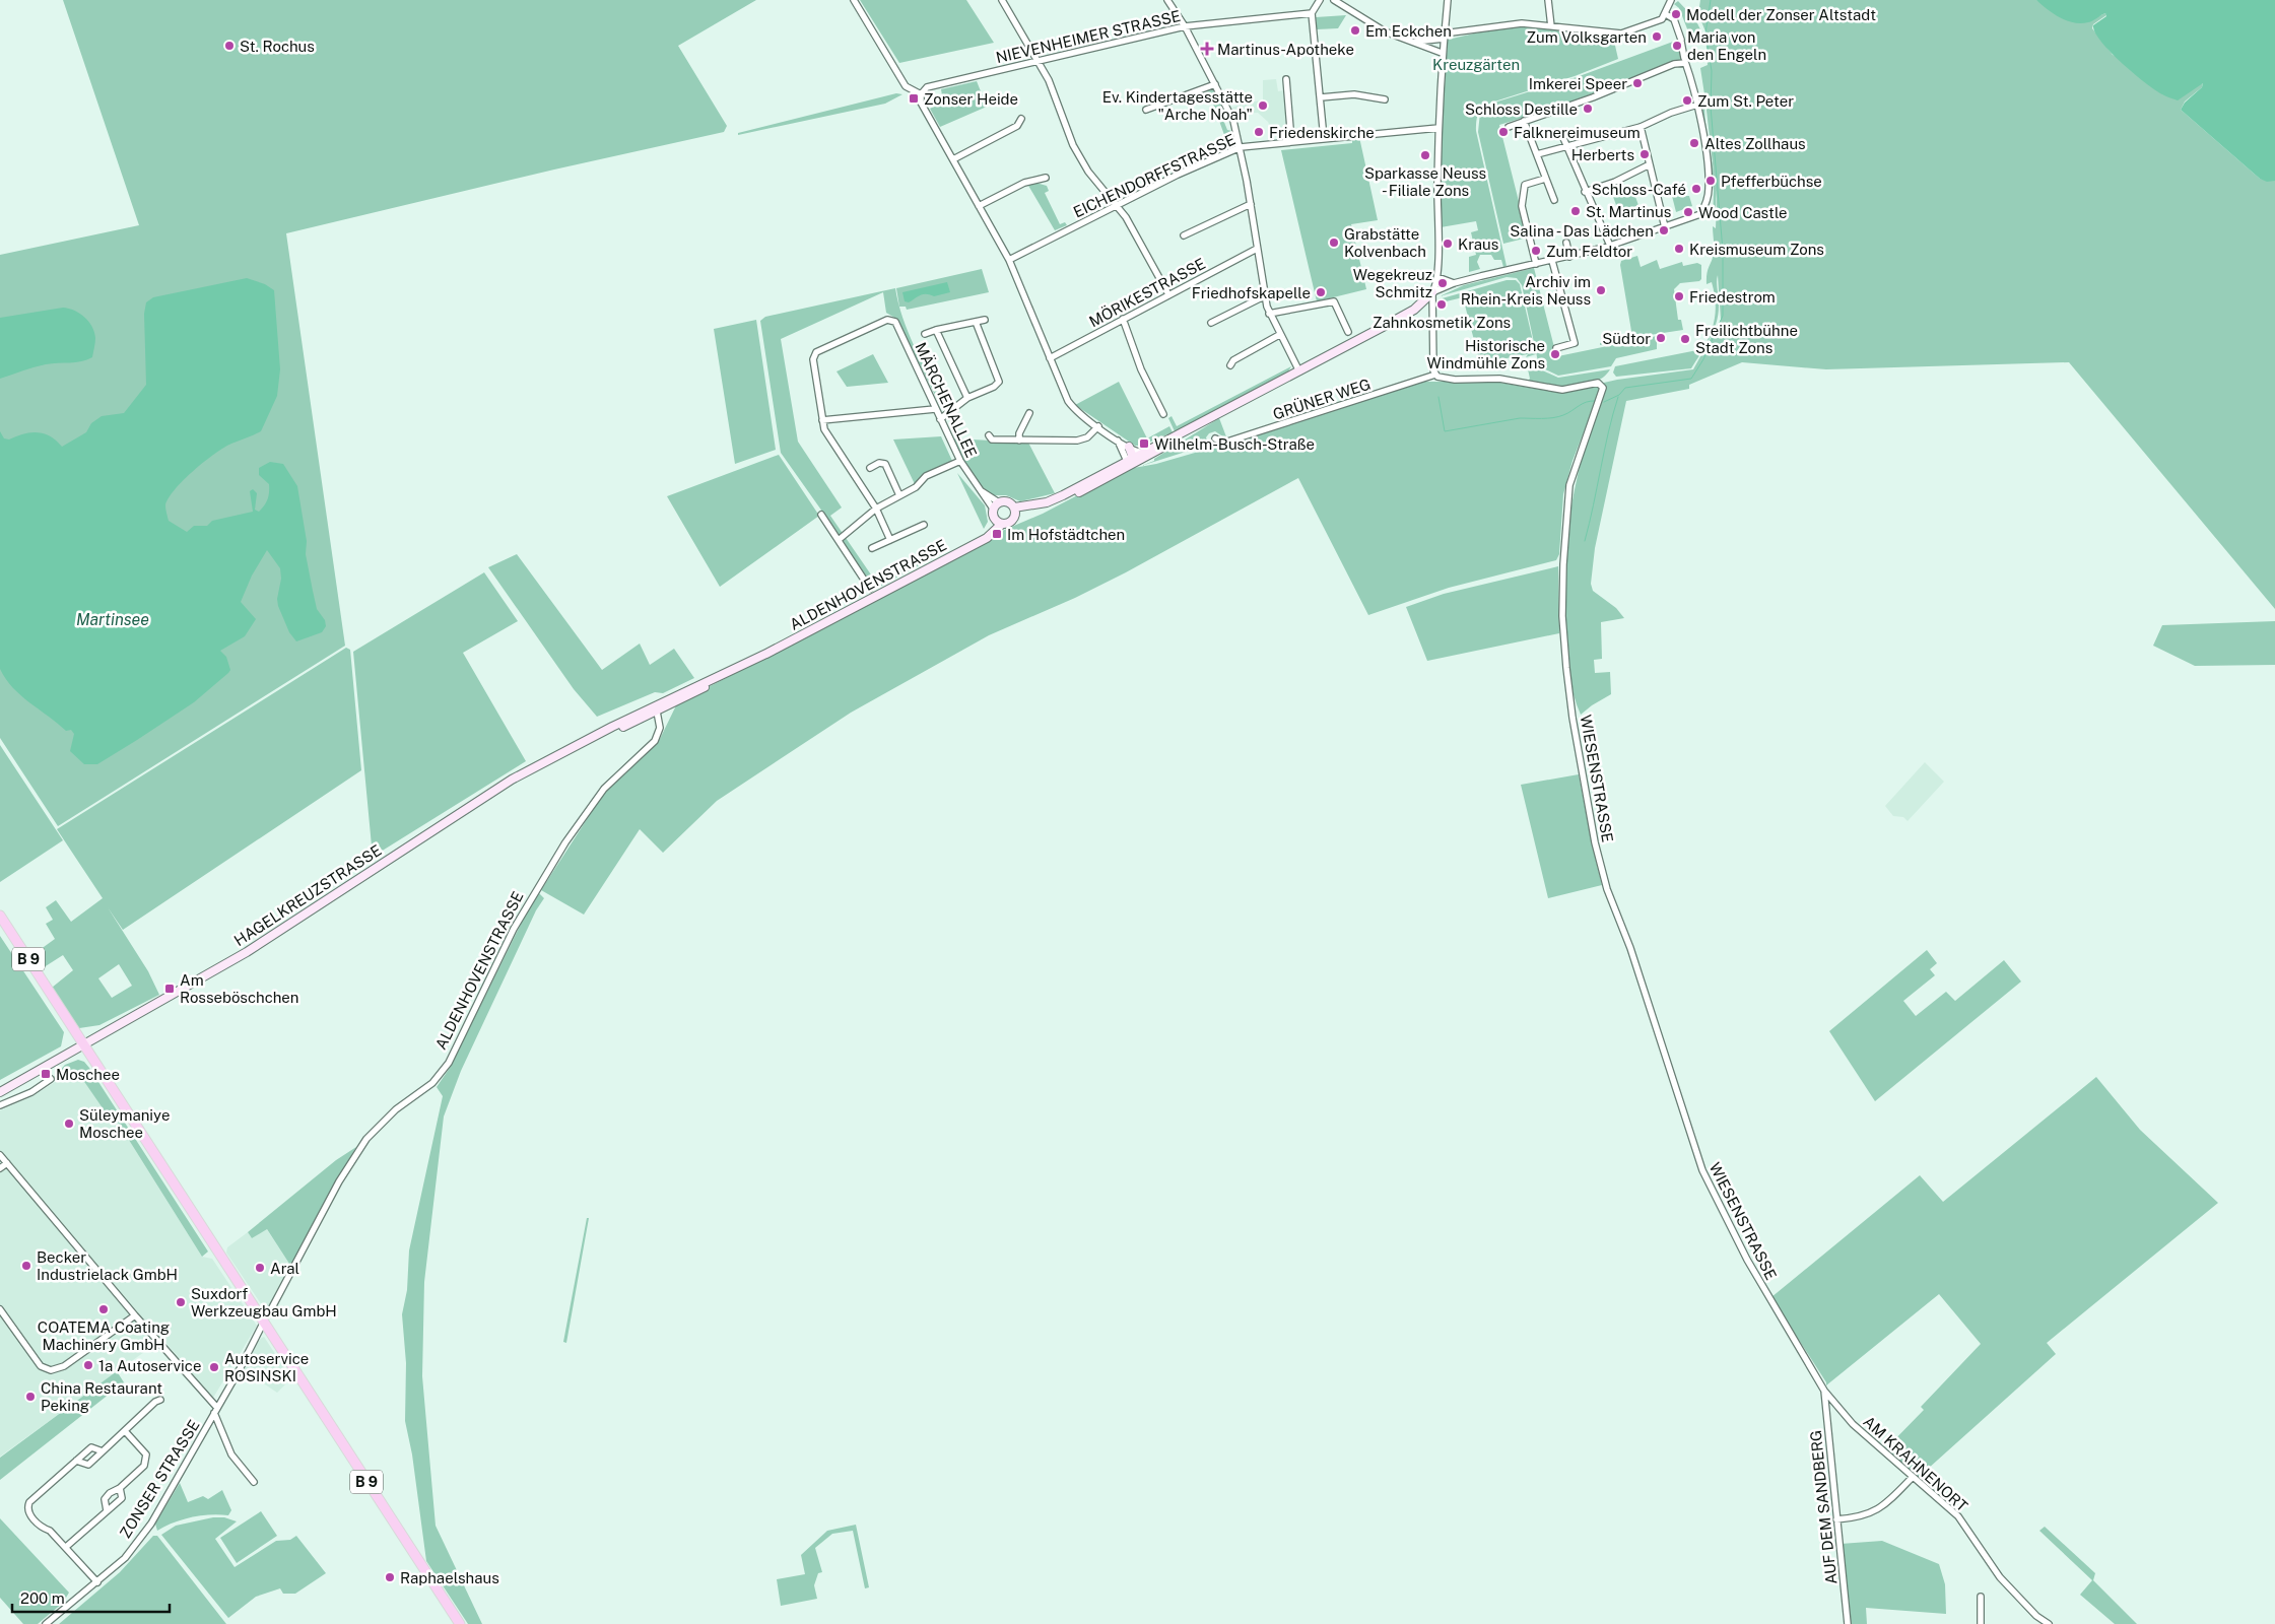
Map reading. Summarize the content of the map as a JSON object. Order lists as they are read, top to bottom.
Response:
{
  "streets": {
    "main road": ["B 9"],
    "street": [
      "NIEVENHEIMER STRASSE",
      "EICHENDORFFSTRASSE",
      "MÖRIKESTRASSE",
      "GRÜNER WEG",
      "MÄRCHENALLEE",
      "ALDENHOVENSTRASSE",
      "WIESENSTRASSE",
      "HAGELKREUZSTRASSE",
      "AM KRAHNENORT",
      "ZONSER STRASSE",
      "AUF DEM SANDBERG"
    ]
  },
  "crossings": [
    ["GRÜNER WEG", "WIESENSTRASSE"],
    ["MÄRCHENALLEE", "ALDENHOVENSTRASSE"],
    ["ALDENHOVENSTRASSE", "HAGELKREUZSTRASSE"],
    ["ALDENHOVENSTRASSE", "B 9"],
    ["ALDENHOVENSTRASSE", "ZONSER STRASSE"],
    ["WIESENSTRASSE", "AM KRAHNENORT"],
    ["WIESENSTRASSE", "AUF DEM SANDBERG"],
    ["HAGELKREUZSTRASSE", "B 9"],
    ["B 9", "ZONSER STRASSE"],
    ["AM KRAHNENORT", "AUF DEM SANDBERG"]
  ],
  "water": ["Martinsee"],
  "parks": ["Kreuzgärten"],
  "places": {
    "other": [
      "Modell der Zonser Altstadt",
      "Em Eckchen",
      "Zum Volksgarten",
      "St. Rochus",
      "Maria von den Engeln",
      "Imkerei Speer",
      "Zum St. Peter",
      "Ev. Kindertagesstätte \"Arche Noah\"",
      "Schloss Destille",
      "Friedenskirche",
      "Falknereimuseum",
      "Altes Zollhaus",
      "Herberts",
      "Sparkasse Neuss - Filiale Zons",
      "Pfefferbüchse",
      "Schloss-Café",
      "St. Martinus",
      "Wood Castle",
      "Salina - Das Lädchen",
      "Grabstätte Kolvenbach",
      "Kraus",
      "Kreismuseum Zons",
      "Zum Feldtor",
      "Wegekreuz Schmitz",
      "Archiv im Rhein-Kreis Neuss",
      "Friedhofskapelle",
      "Friedestrom",
      "Zahnkosmetik Zons",
      "Südtor",
      "Freilichtbühne Stadt Zons",
      "Historische Windmühle Zons",
      "Süleymaniye Moschee",
      "Becker Industrielack GmbH",
      "Aral",
      "Suxdorf Werkzeugbau GmbH",
      "COATEMA Coating Machinery GmbH",
      "1a Autoservice",
      "Autoservice ROSINSKI",
      "China Restaurant Peking",
      "Raphaelshaus"
    ],
    "health": ["Martinus-Apotheke"],
    "transit": [
      "Zonser Heide",
      "Wilhelm-Busch-Straße",
      "Im Hofstädtchen",
      "Am Rosseböschchen",
      "Moschee"
    ]
  },
  "scale_bar": "200 m"
}
